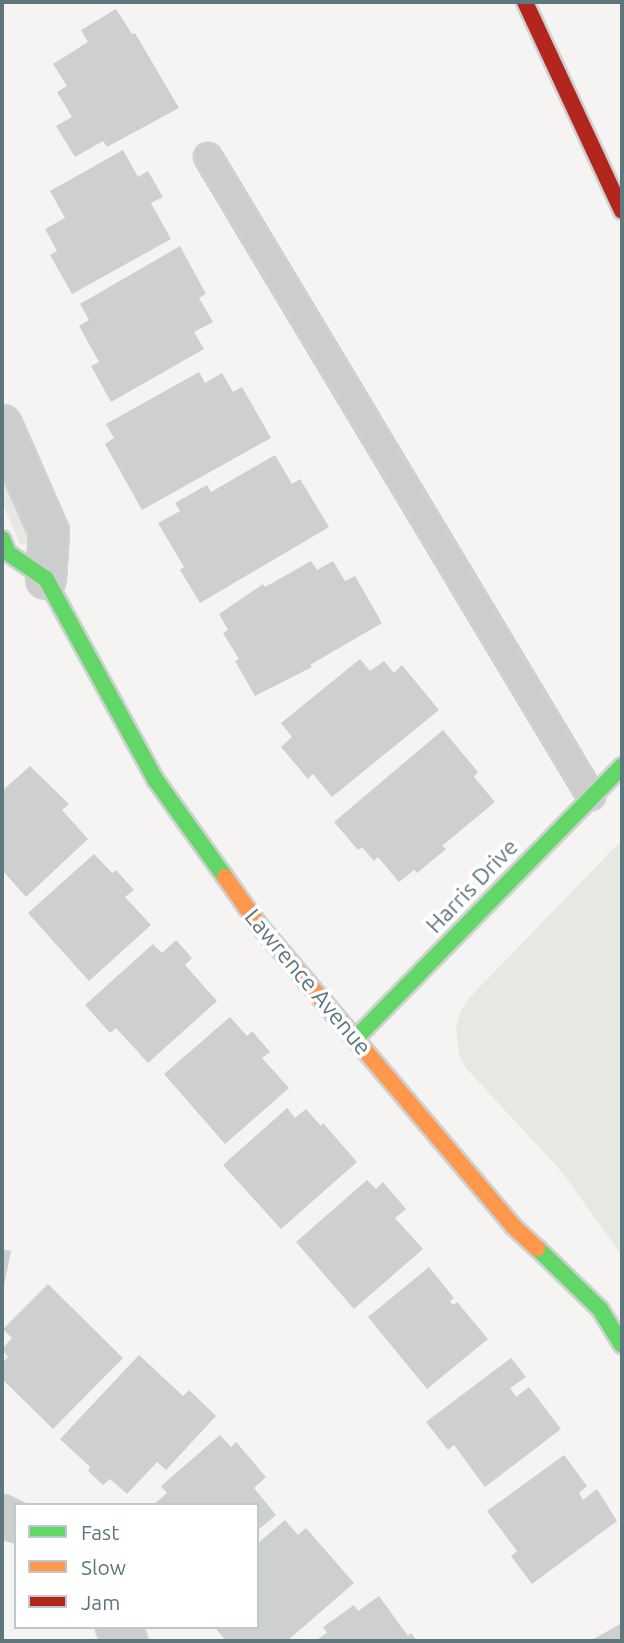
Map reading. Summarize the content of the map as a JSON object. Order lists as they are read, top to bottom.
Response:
{
  "streets": {
    "street": ["Harris Drive", "Lawrence Avenue"]
  },
  "crossings": [
    ["Harris Drive", "Lawrence Avenue"]
  ],
  "legend": ["Fast", "Slow", "Jam"]
}
